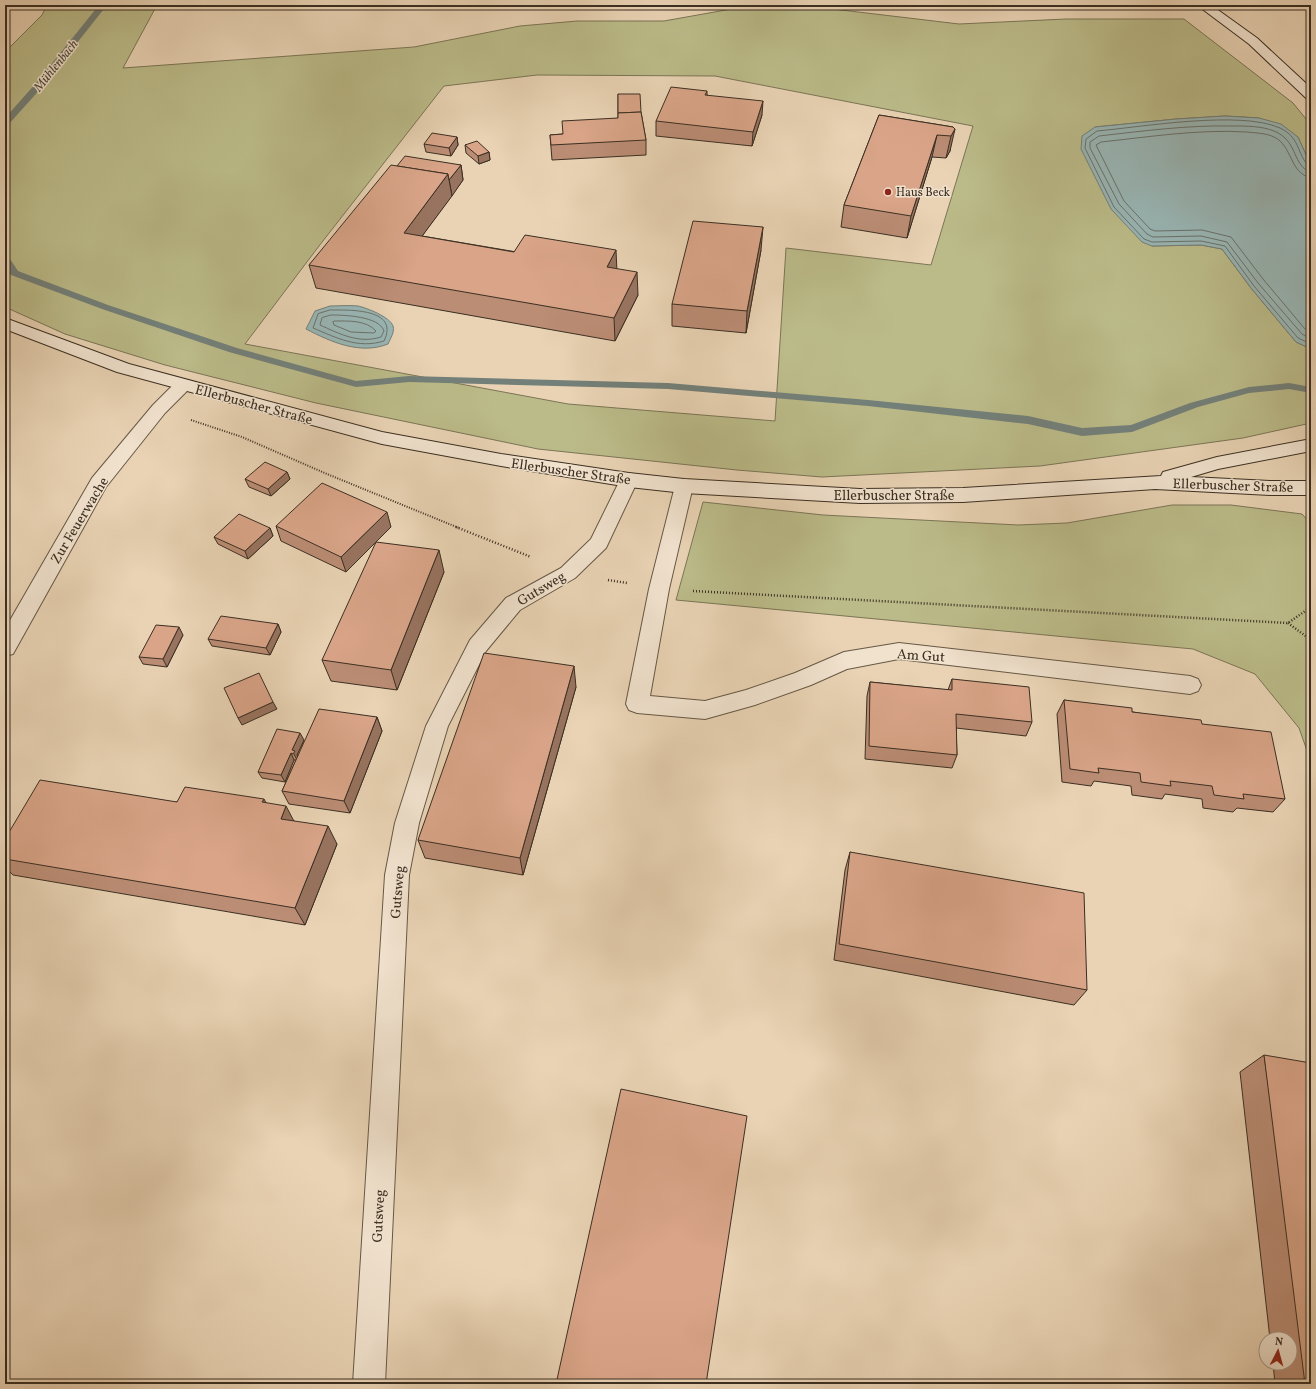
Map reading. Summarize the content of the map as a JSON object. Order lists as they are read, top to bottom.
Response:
{
  "streets": {
    "street": [
      "Ellerbuscher Straße",
      "Zur Feuerwache",
      "Gutsweg",
      "Am Gut"
    ]
  },
  "crossings": [
    ["Ellerbuscher Straße", "Zur Feuerwache"],
    ["Ellerbuscher Straße", "Gutsweg"],
    ["Ellerbuscher Straße", "Am Gut"]
  ],
  "water": ["Mühlenbach"],
  "places": ["Haus Beck"],
  "north": "top"
}
